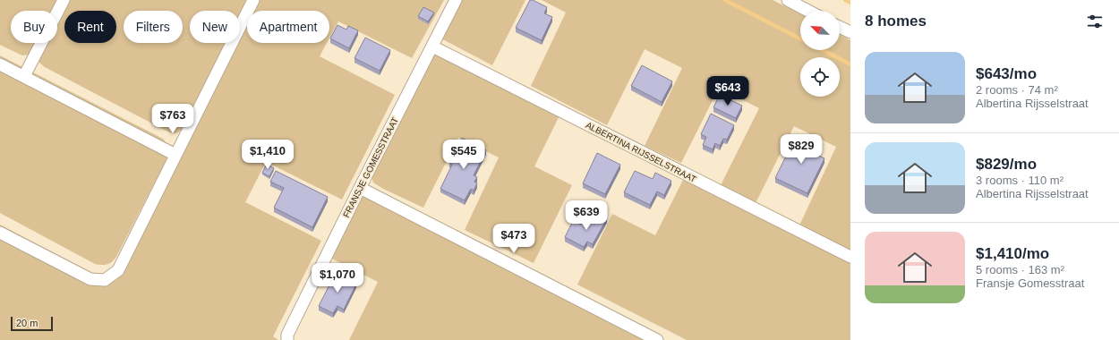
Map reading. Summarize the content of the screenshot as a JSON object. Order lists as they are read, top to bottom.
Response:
{
  "streets": {
    "street": ["ALBERTINA RIJSSELSTRAAT", "FRANSJE GOMESSTRAAT"]
  },
  "crossings": [
    ["ALBERTINA RIJSSELSTRAAT", "FRANSJE GOMESSTRAAT"]
  ],
  "scale_bar": "20 m",
  "north": "top left",
  "page": {
    "heading": "8 homes",
    "chip": [
      "Buy",
      "Rent",
      "Filters",
      "New",
      "Apartment"
    ],
    "list": [
      {
        "name": "$643/mo",
        "note": "2 rooms · 74 m² · Albertina Rijsselstraat"
      },
      {
        "name": "$829/mo",
        "note": "3 rooms · 110 m² · Albertina Rijsselstraat"
      },
      {
        "name": "$1,410/mo",
        "note": "5 rooms · 163 m² · Fransje Gomesstraat"
      }
    ],
    "price": [
      "$643",
      "$763",
      "$829",
      "$1,410",
      "$545",
      "$639",
      "$473",
      "$1,070"
    ],
    "scale": "20 m"
  }
}
